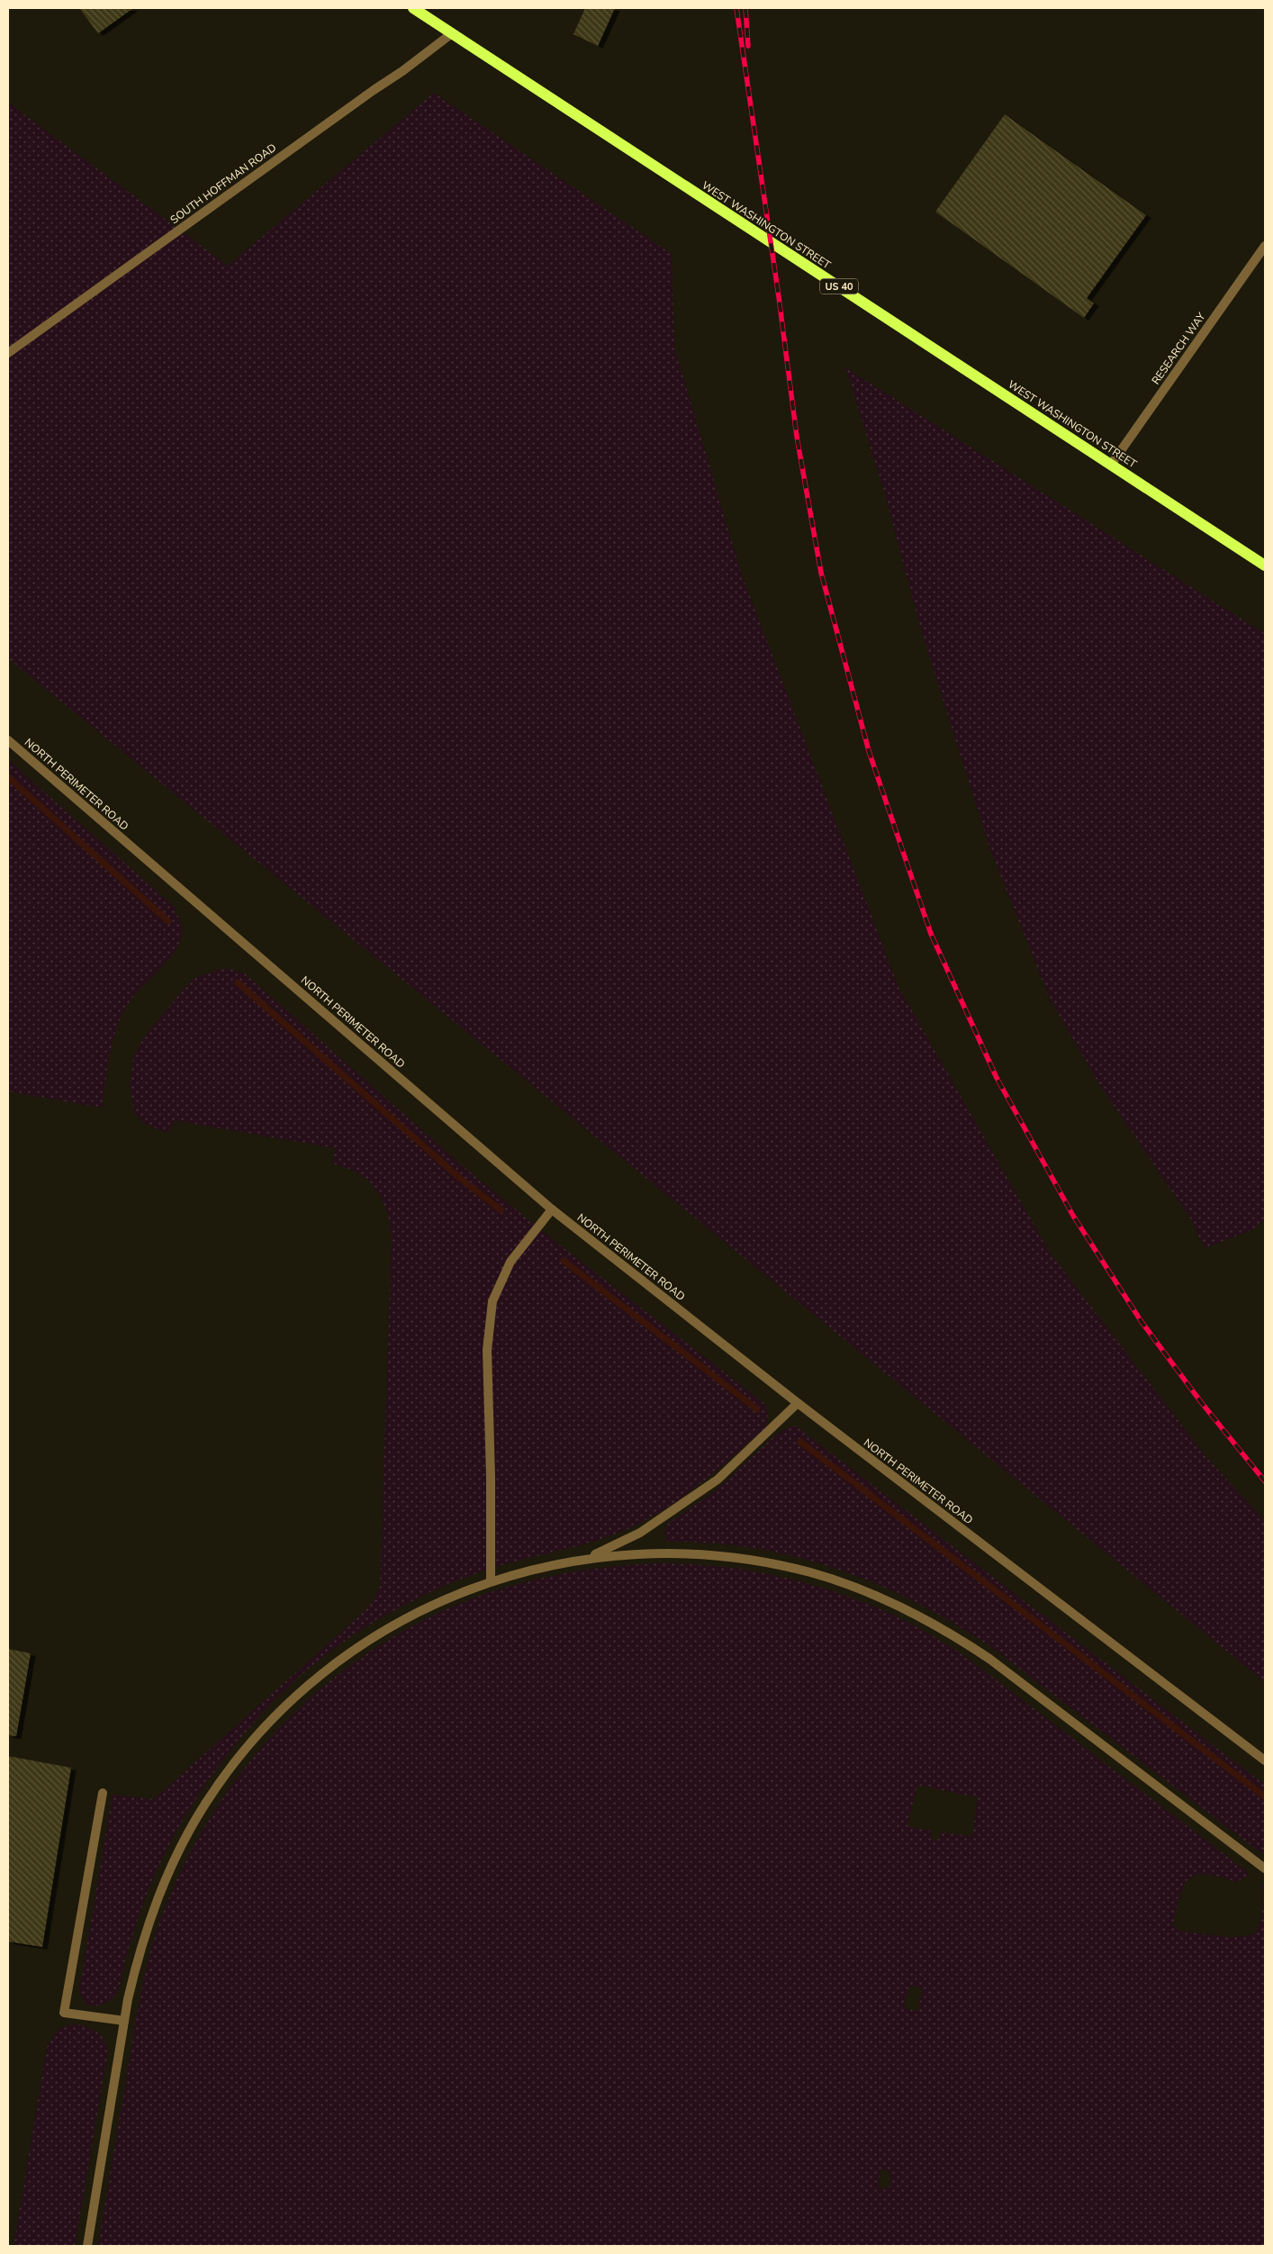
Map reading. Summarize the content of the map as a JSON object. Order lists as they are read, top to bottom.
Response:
{
  "streets": {
    "main road": ["WEST WASHINGTON STREET", "US 40"],
    "street": ["SOUTH HOFFMAN ROAD", "RESEARCH WAY", "NORTH PERIMETER ROAD"]
  },
  "crossings": [
    ["SOUTH HOFFMAN ROAD", "WEST WASHINGTON STREET"],
    ["WEST WASHINGTON STREET", "RESEARCH WAY"]
  ]
}
